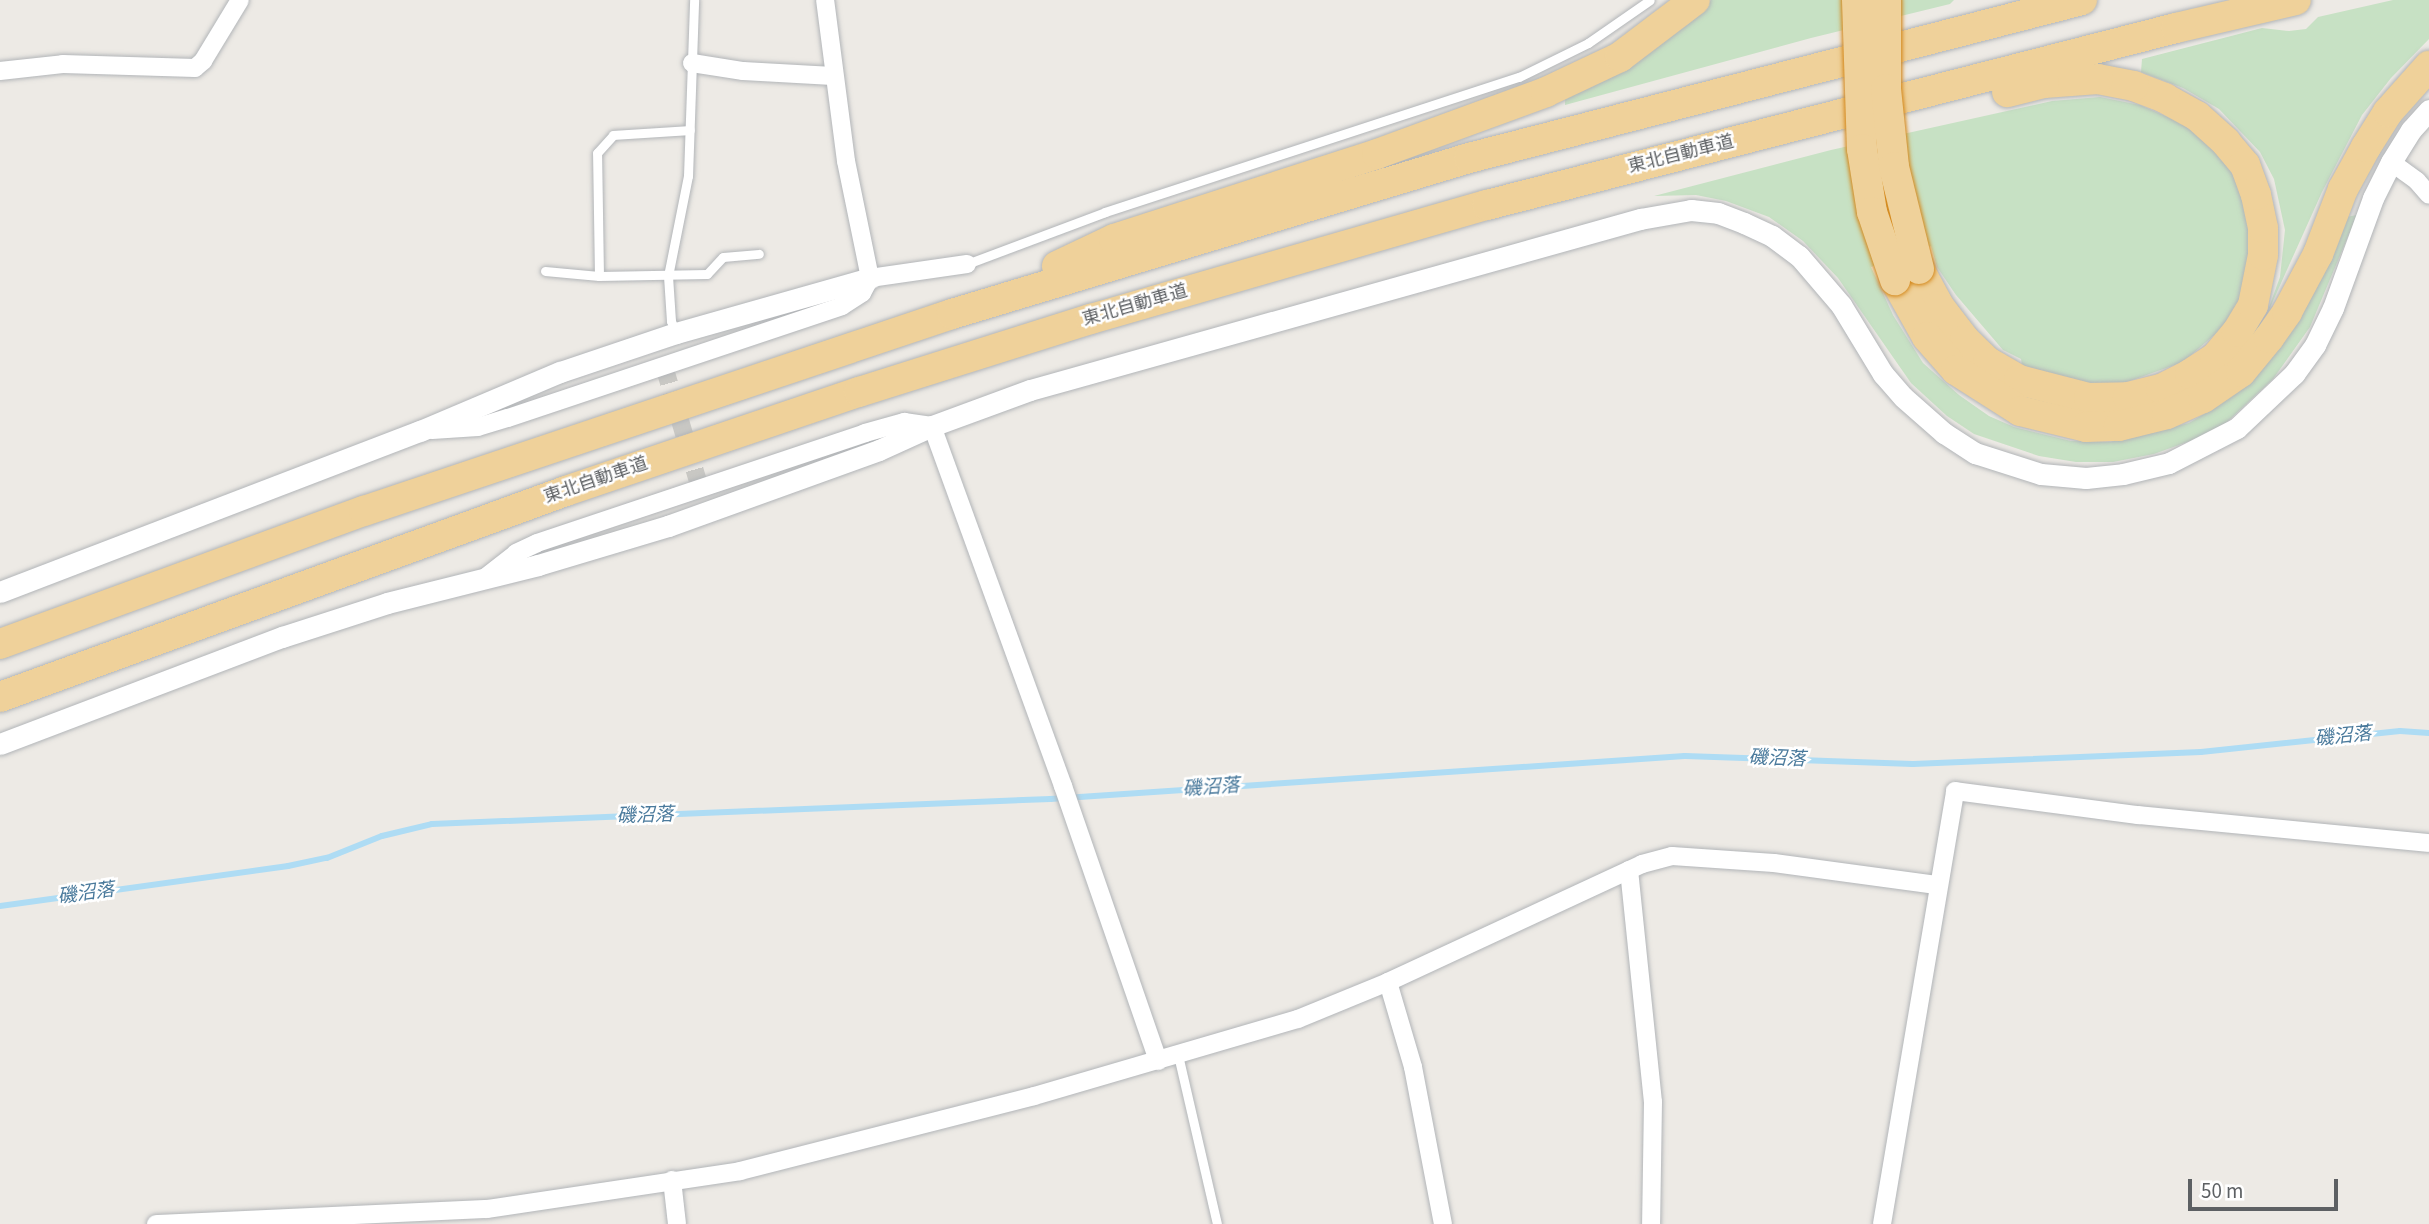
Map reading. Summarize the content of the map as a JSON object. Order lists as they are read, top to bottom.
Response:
{
  "streets": {
    "highway": ["東北自動車道"]
  },
  "water": ["磯沼落"],
  "scale_bar": "50 m"
}
